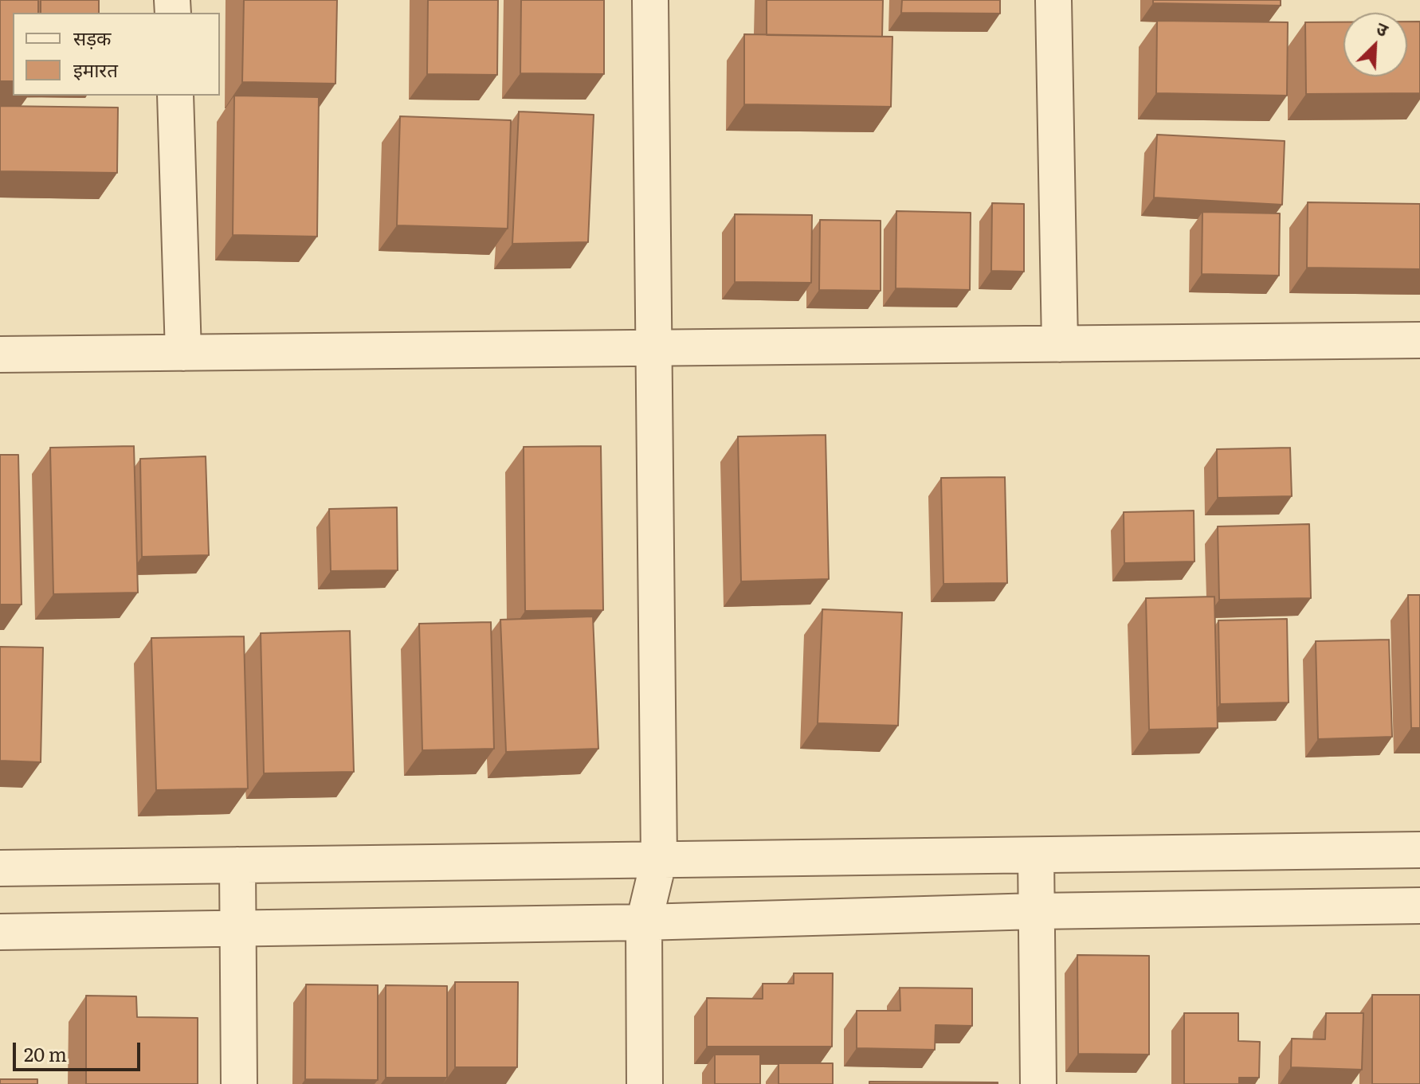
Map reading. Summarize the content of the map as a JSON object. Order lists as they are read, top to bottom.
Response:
{
  "legend": ["सड़क", "इमारत"],
  "scale_bar": "20 m",
  "north": "top right"
}
